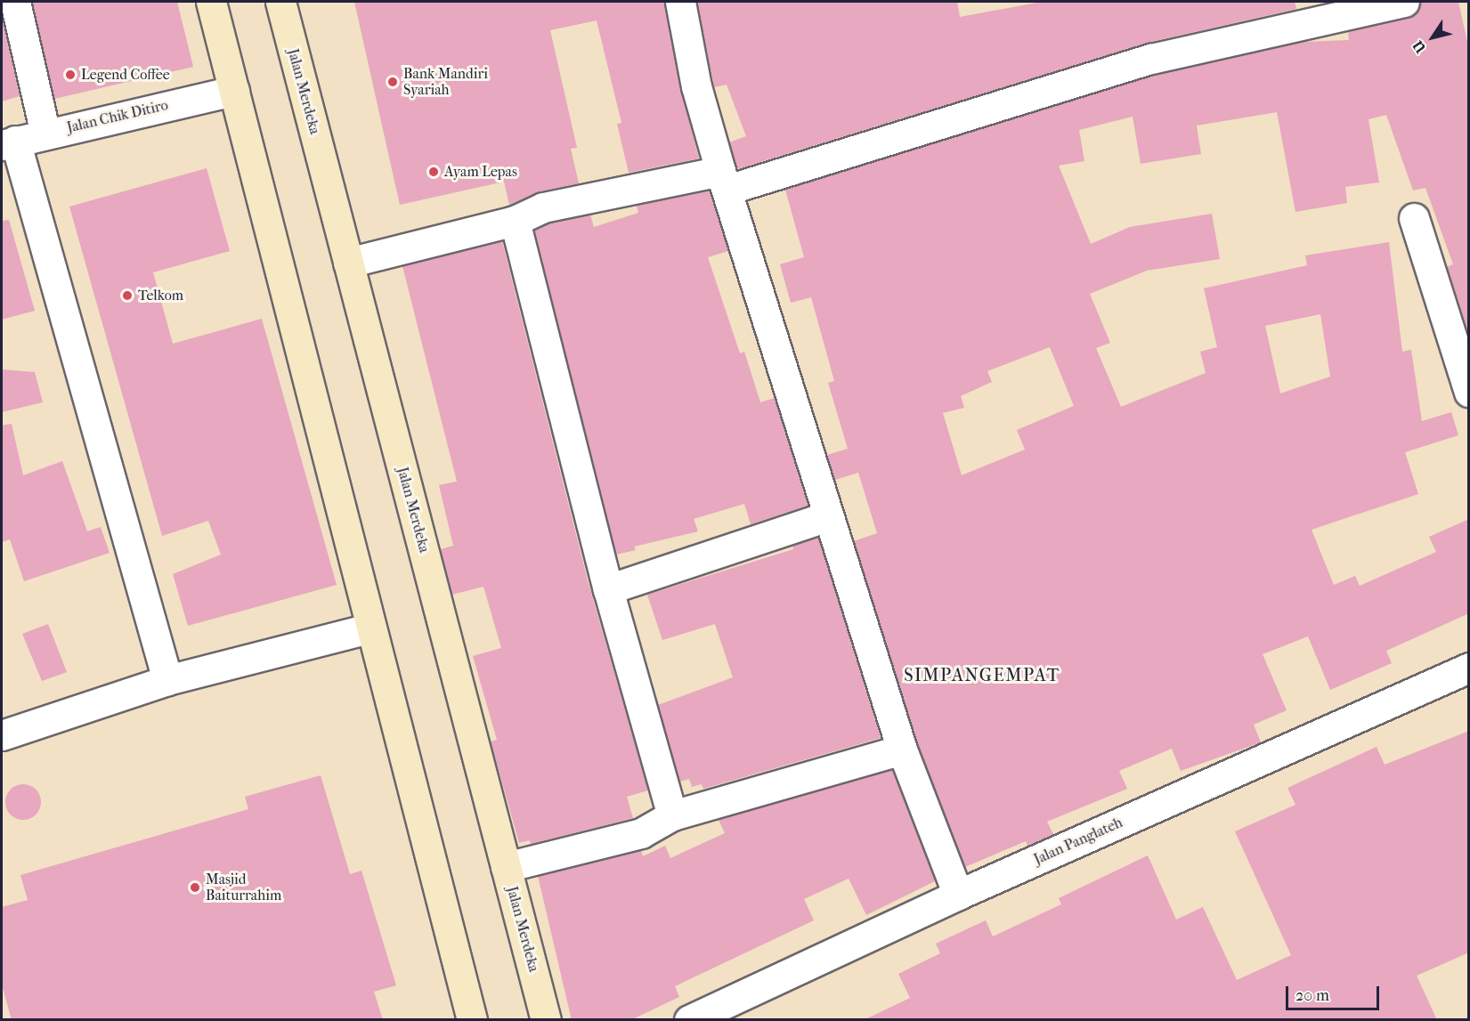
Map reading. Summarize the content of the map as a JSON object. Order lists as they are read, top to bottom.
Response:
{
  "streets": {
    "main road": ["Jalan Merdeka"],
    "street": ["Jalan Chik Ditiro", "Jalan Panglateh"]
  },
  "districts": ["SIMPANGEMPAT"],
  "places": [
    "Legend Coffee",
    "Bank Mandiri Syariah",
    "Ayam Lepas",
    "Telkom",
    "Masjid Baiturrahim"
  ],
  "scale_bar": "20 m",
  "north": "bottom left"
}
